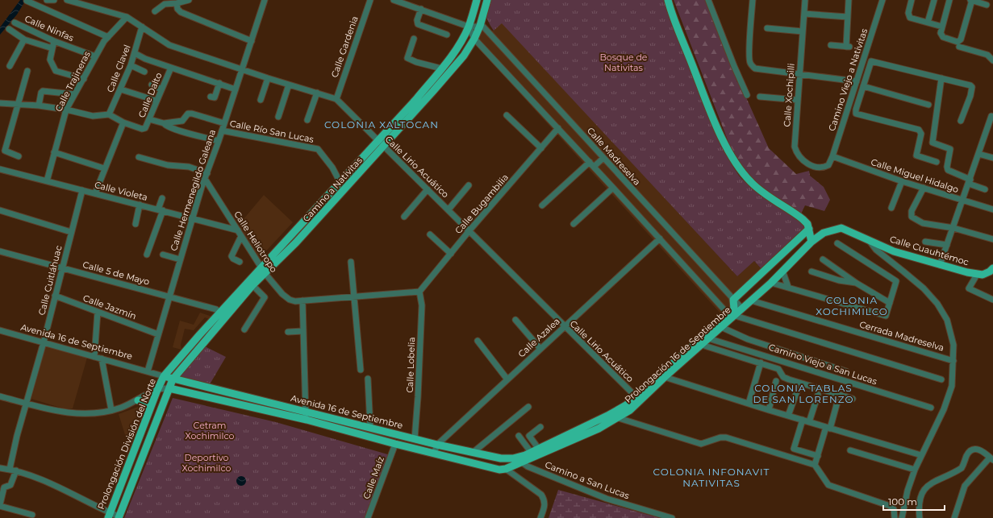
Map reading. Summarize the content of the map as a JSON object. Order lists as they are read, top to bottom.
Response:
{
  "streets": {
    "main road": [
      "Camino a Nativitas",
      "Calle Cuauhtémoc",
      "Avenida 16 de Septiembre",
      "Prolongación 16 de Septiembre",
      "Prolongación División del Norte"
    ],
    "street": [
      "Calle Ninfas",
      "Calle Gardenia",
      "Calle Clavel",
      "Camino Viejo a Nativitas",
      "Calle Trajineras",
      "Calle Dalto",
      "Calle Xochipilli",
      "Calle Río San Lucas",
      "Calle Madreselva",
      "Calle Lirio Acuático",
      "Calle Miguel Hidalgo",
      "Calle Hermenegildo Galeana",
      "Calle Violeta",
      "Calle Bugambilia",
      "Calle Heliotropo",
      "Calle 5 de Mayo",
      "Calle Cuitláhuac",
      "Calle Jazmín",
      "Cerrada Madreselva",
      "Calle Azalea",
      "Camino Viejo a San Lucas",
      "Calle Lobelia",
      "Calle Maíz",
      "Camino a San Lucas"
    ]
  },
  "crossings": [
    ["Calle Ninfas", "Calle Trajineras"],
    ["Calle Gardenia", "Calle Lirio Acuático"],
    ["Calle Clavel", "Calle Lirio Acuático"],
    ["Camino Viejo a Nativitas", "Calle Xochipilli"],
    ["Camino Viejo a Nativitas", "Calle Miguel Hidalgo"],
    ["Calle Trajineras", "Calle Lirio Acuático"],
    ["Calle Trajineras", "Calle Violeta"],
    ["Calle Río San Lucas", "Camino a Nativitas"],
    ["Calle Río San Lucas", "Calle Hermenegildo Galeana"],
    ["Calle Madreselva", "Camino a Nativitas"],
    ["Calle Madreselva", "Prolongación 16 de Septiembre"],
    ["Calle Lirio Acuático", "Camino a Nativitas"],
    ["Calle Lirio Acuático", "Calle Hermenegildo Galeana"],
    ["Calle Lirio Acuático", "Calle Bugambilia"],
    ["Calle Lirio Acuático", "Calle Azalea"],
    ["Calle Lirio Acuático", "Prolongación 16 de Septiembre"],
    ["Camino a Nativitas", "Calle Heliotropo"],
    ["Camino a Nativitas", "Calle 5 de Mayo"],
    ["Camino a Nativitas", "Avenida 16 de Septiembre"],
    ["Camino a Nativitas", "Prolongación División del Norte"],
    ["Calle Hermenegildo Galeana", "Calle Violeta"],
    ["Calle Hermenegildo Galeana", "Calle Heliotropo"],
    ["Calle Hermenegildo Galeana", "Calle 5 de Mayo"],
    ["Calle Hermenegildo Galeana", "Calle Jazmín"],
    ["Calle Hermenegildo Galeana", "Avenida 16 de Septiembre"],
    ["Calle Violeta", "Calle Heliotropo"],
    ["Calle Violeta", "Calle Cuitláhuac"],
    ["Calle Bugambilia", "Calle Heliotropo"],
    ["Calle Bugambilia", "Calle Lobelia"],
    ["Calle Heliotropo", "Calle Lobelia"],
    ["Calle Cuauhtémoc", "Prolongación 16 de Septiembre"],
    ["Calle 5 de Mayo", "Calle Cuitláhuac"],
    ["Calle Cuitláhuac", "Calle Jazmín"],
    ["Calle Cuitláhuac", "Avenida 16 de Septiembre"],
    ["Cerrada Madreselva", "Prolongación 16 de Septiembre"],
    ["Calle Azalea", "Avenida 16 de Septiembre"],
    ["Avenida 16 de Septiembre", "Prolongación 16 de Septiembre"],
    ["Avenida 16 de Septiembre", "Calle Lobelia"],
    ["Avenida 16 de Septiembre", "Prolongación División del Norte"],
    ["Avenida 16 de Septiembre", "Calle Maíz"],
    ["Avenida 16 de Septiembre", "Camino a San Lucas"],
    ["Prolongación 16 de Septiembre", "Camino Viejo a San Lucas"],
    ["Prolongación 16 de Septiembre", "Camino a San Lucas"]
  ],
  "districts": [
    "COLONIA XALTOCAN",
    "COLONIA XOCHIMILCO",
    "COLONIA TABLAS DE SAN LORENZO",
    "COLONIA INFONAVIT NATIVITAS"
  ],
  "parks": ["Bosque de Nativitas", "Cetram Xochimilco", "Deportivo Xochimilco"],
  "scale_bar": "100 m"
}
